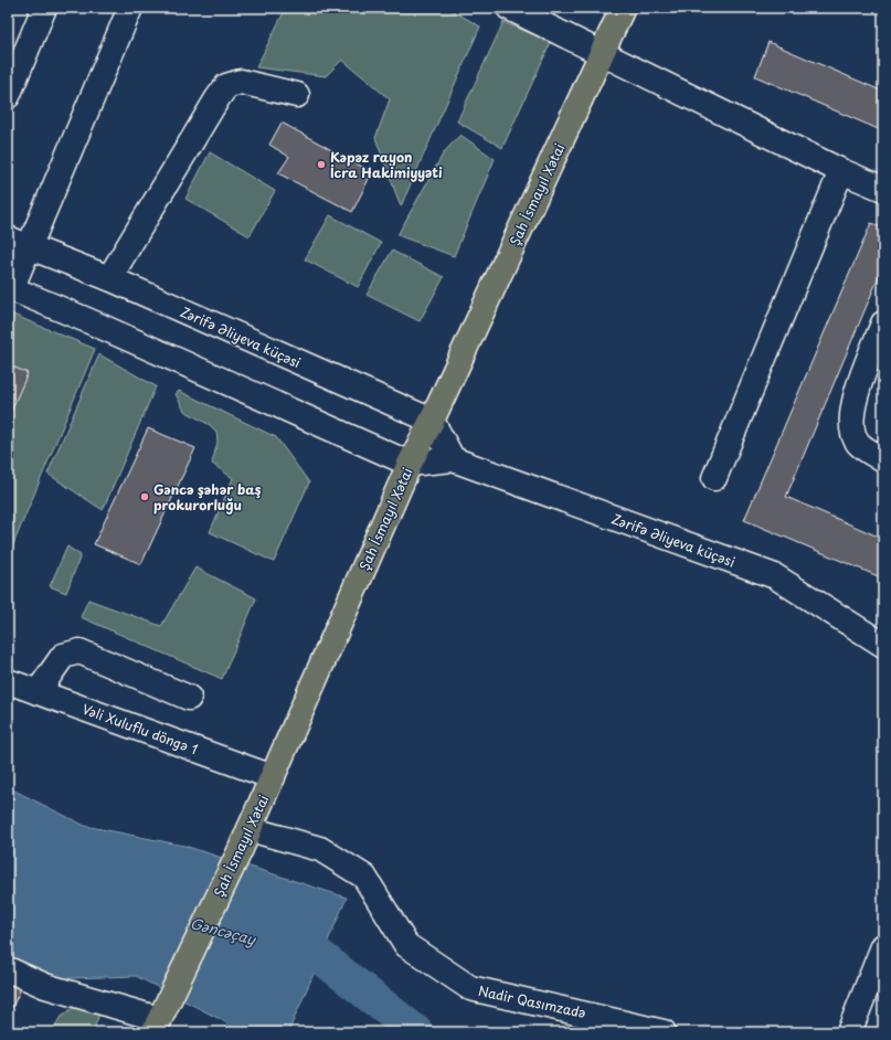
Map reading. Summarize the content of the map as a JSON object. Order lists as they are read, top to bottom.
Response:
{
  "streets": {
    "main road": ["Şah İsmayıl Xətai"],
    "street": ["Zərifə Əliyeva küçəsi", "Vəli Xuluflu döngə 1", "Nadir Qasımzadə"]
  },
  "crossings": [
    ["Şah İsmayıl Xətai", "Zərifə Əliyeva küçəsi"],
    ["Şah İsmayıl Xətai", "Vəli Xuluflu döngə 1"],
    ["Şah İsmayıl Xətai", "Nadir Qasımzadə"]
  ],
  "water": ["Gəncəçay"],
  "places": ["Kəpəz rayon İcra Hakimiyyəti", "Gəncə şəhər baş prokurorluğu"]
}
